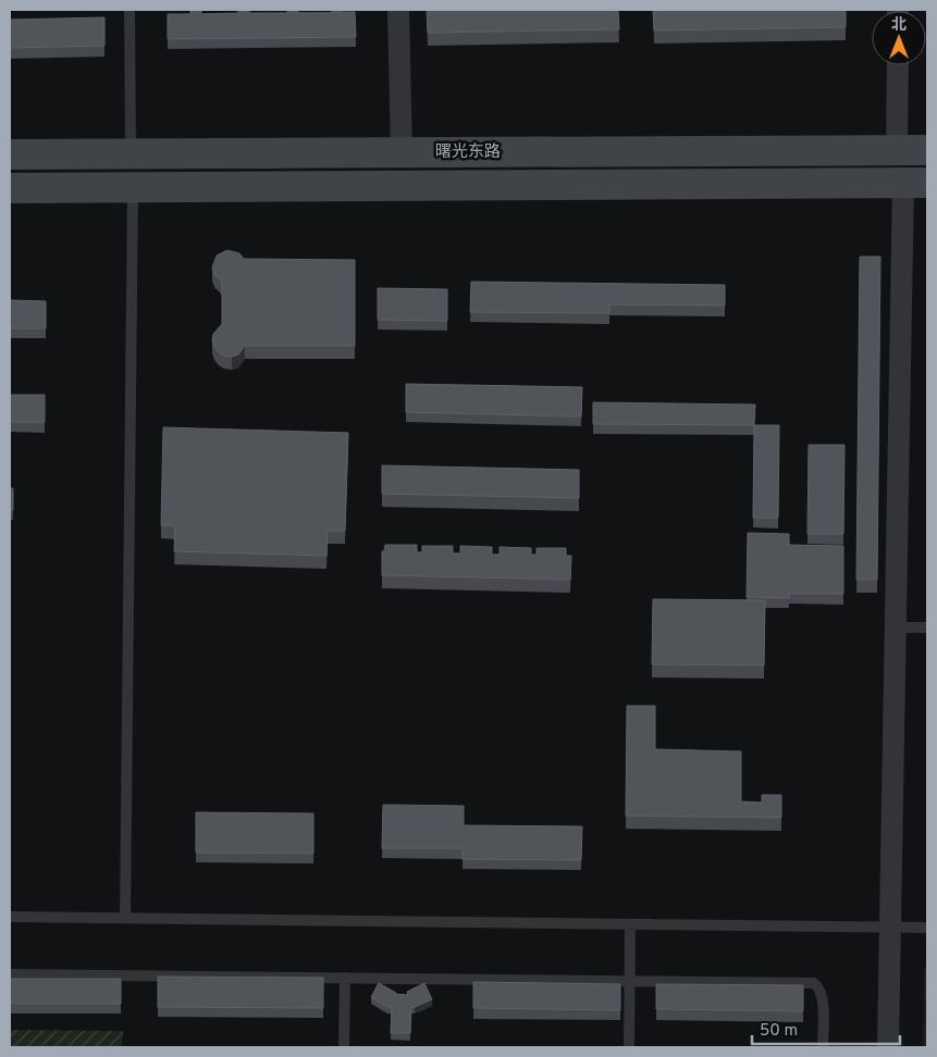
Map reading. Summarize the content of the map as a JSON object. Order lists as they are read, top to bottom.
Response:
{
  "streets": {
    "main road": ["曙光东路"]
  },
  "scale_bar": "50 m",
  "north": "top"
}
